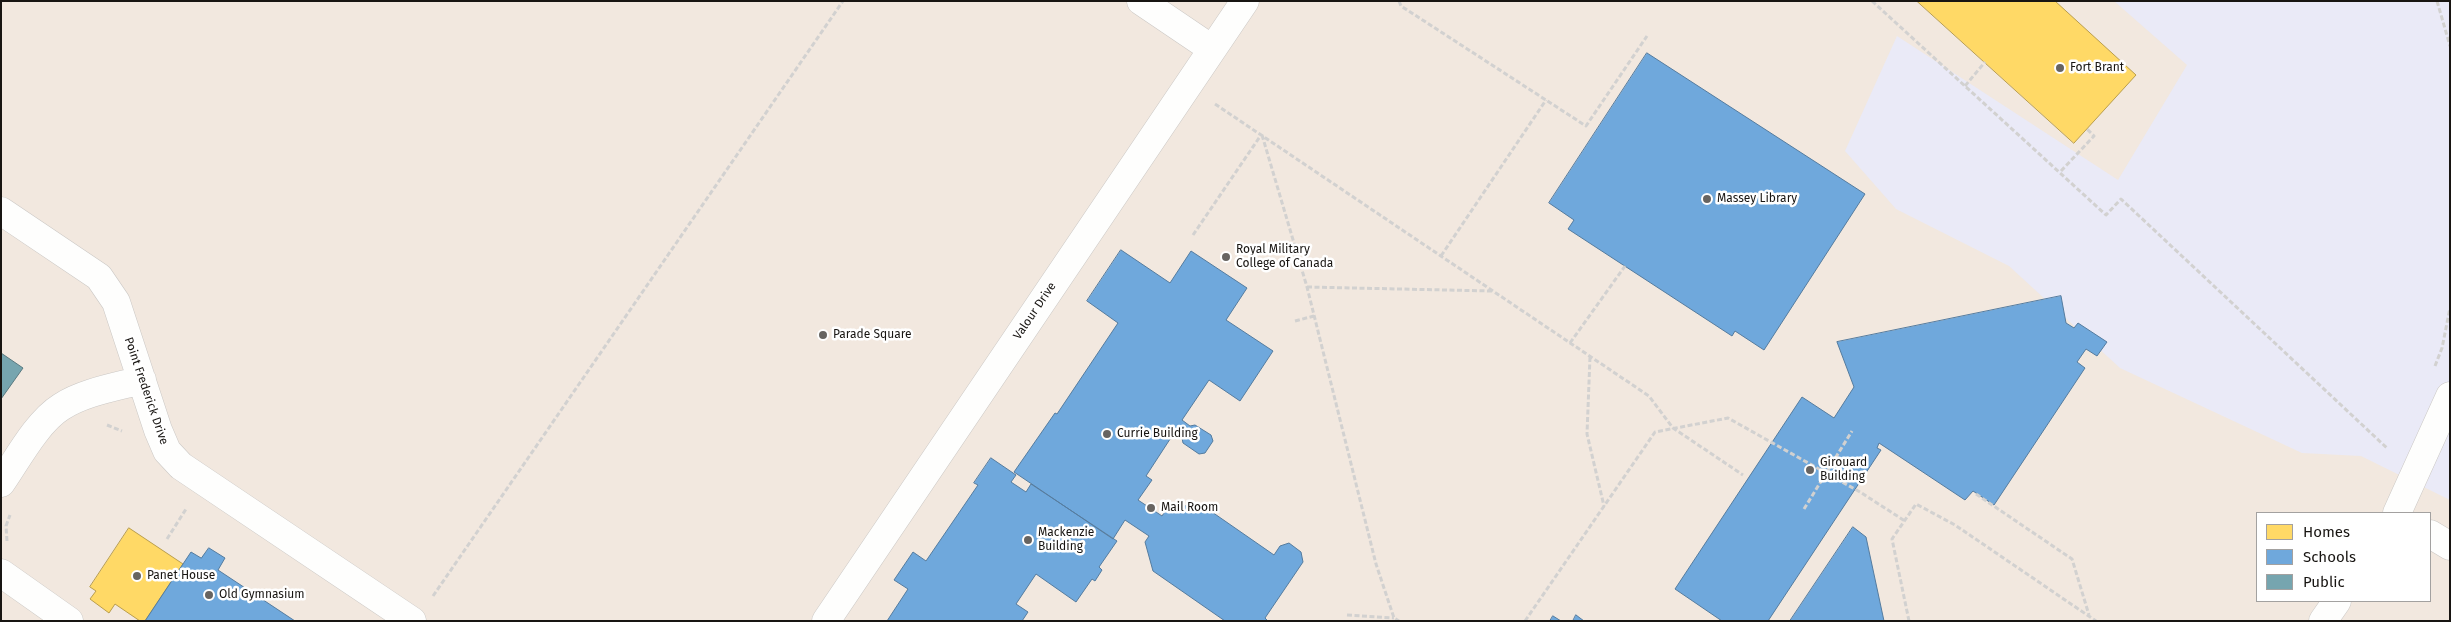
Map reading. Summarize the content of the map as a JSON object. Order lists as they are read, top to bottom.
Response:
{
  "streets": {
    "street": ["Valour Drive", "Point Frederick Drive"]
  },
  "places": [
    "Fort Brant",
    "Massey Library",
    "Royal Military College of Canada",
    "Parade Square",
    "Currie Building",
    "Girouard Building",
    "Mail Room",
    "Mackenzie Building",
    "Panet House",
    "Old Gymnasium"
  ],
  "legend": ["Homes", "Schools", "Public"]
}
